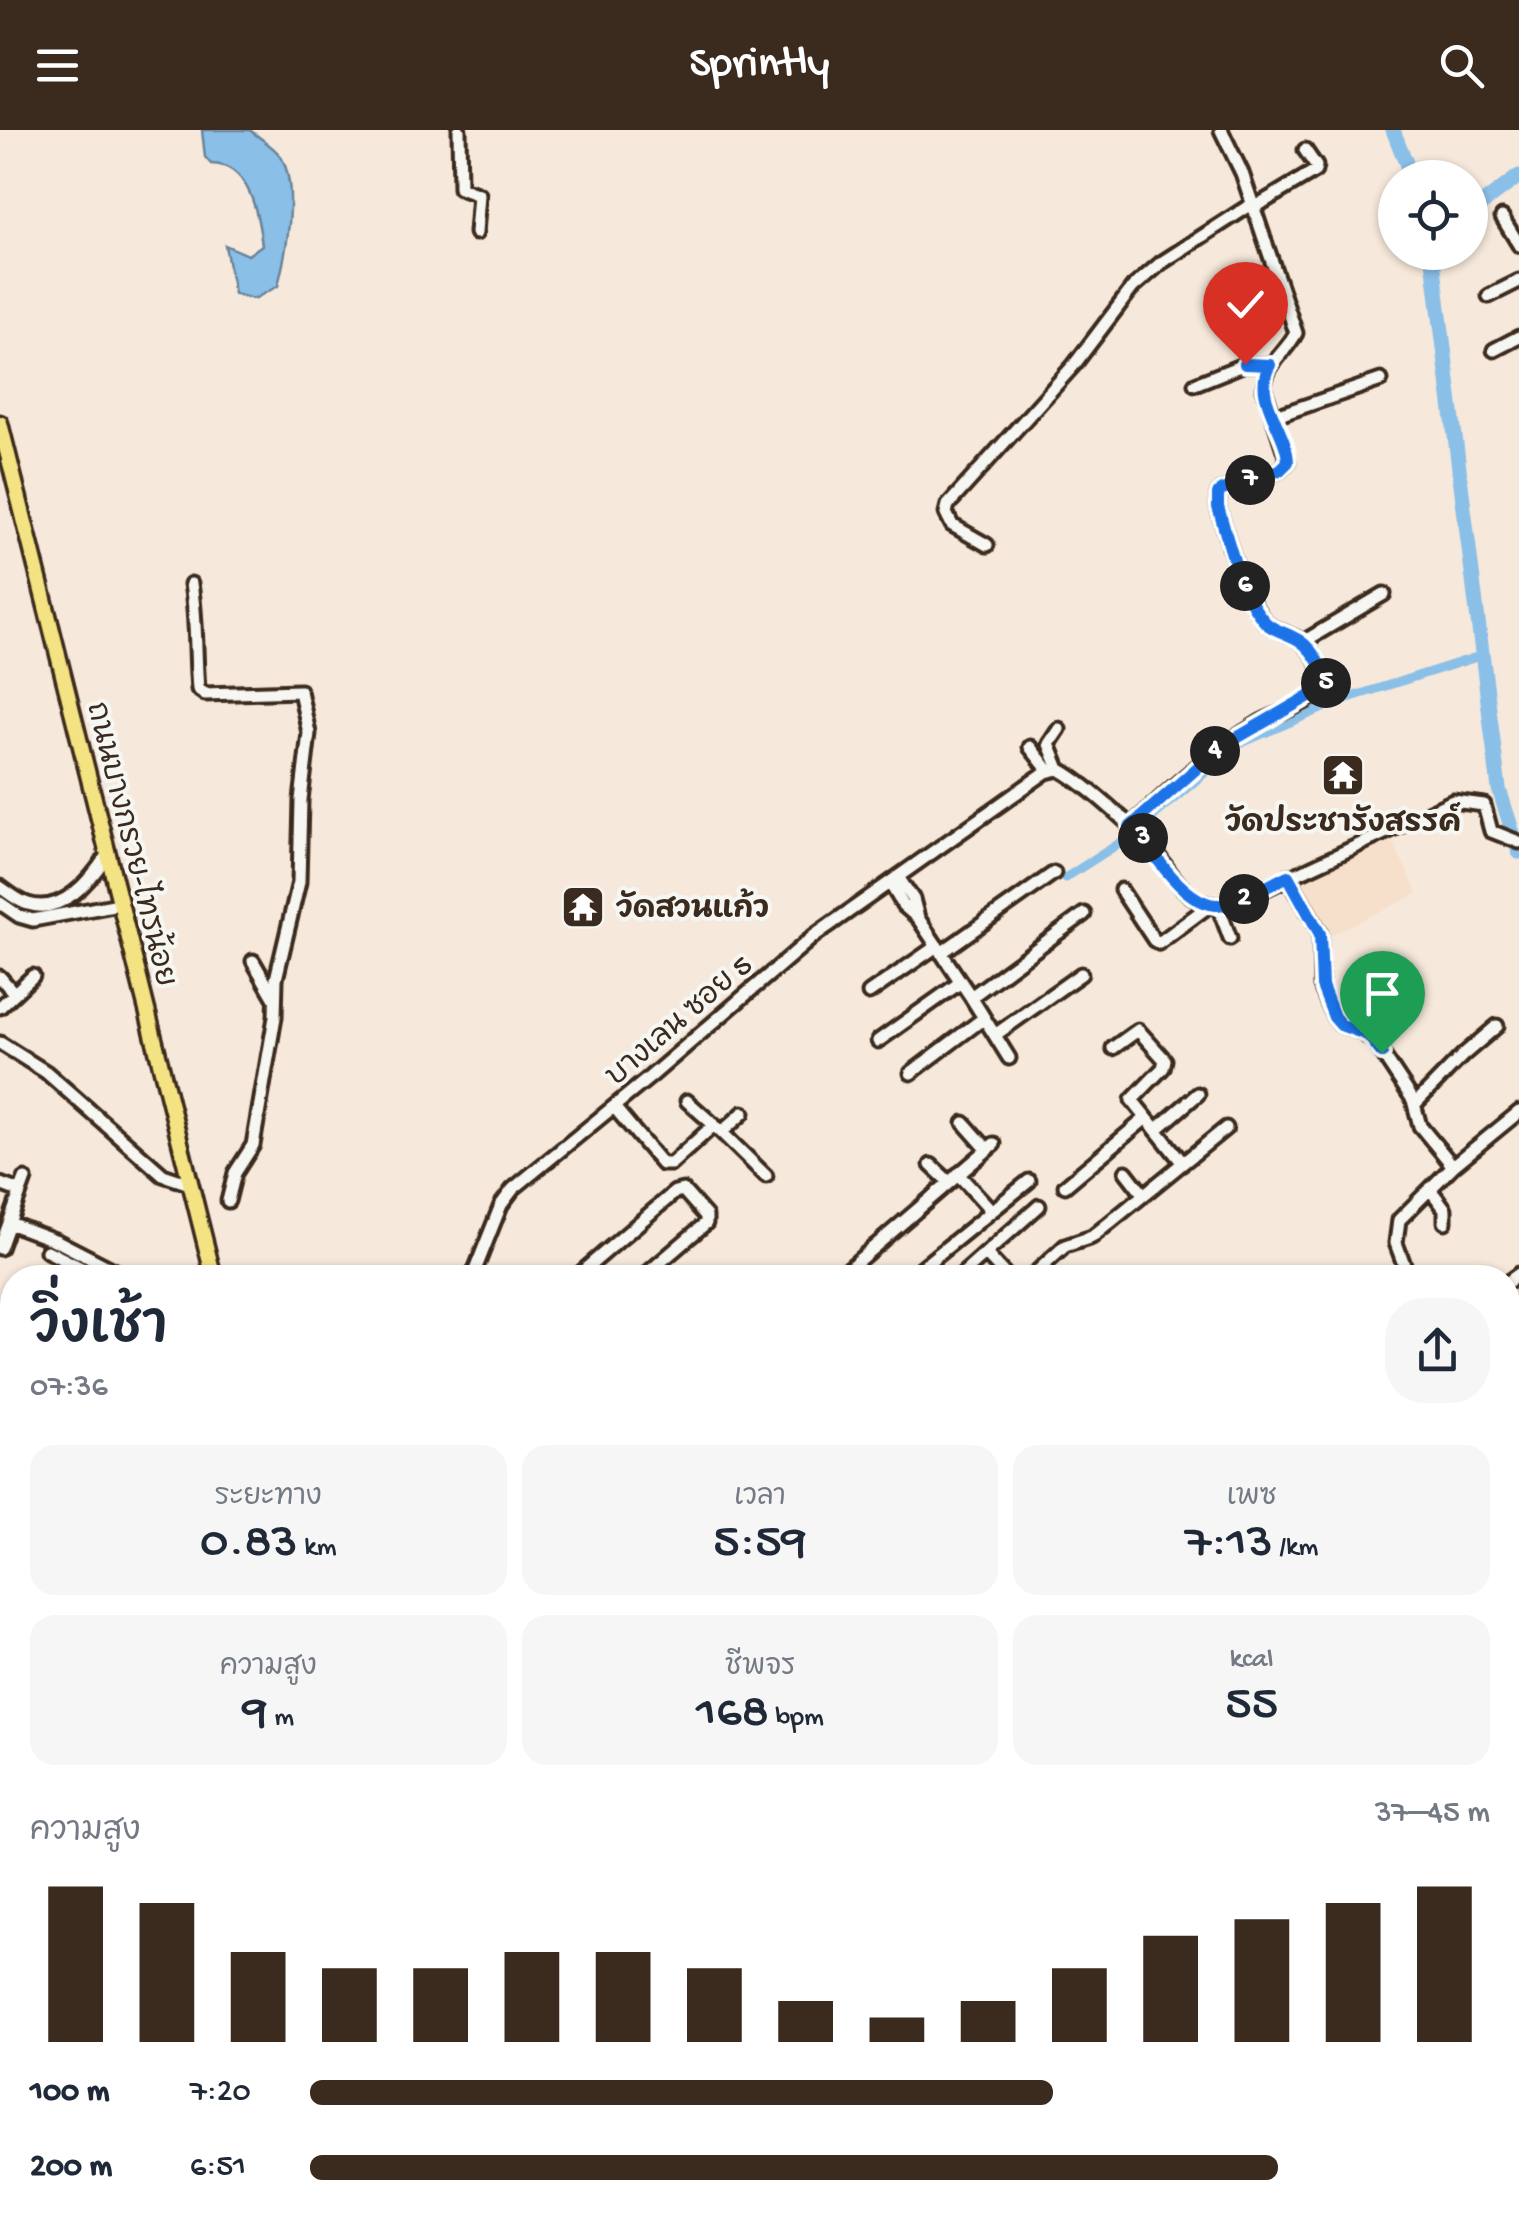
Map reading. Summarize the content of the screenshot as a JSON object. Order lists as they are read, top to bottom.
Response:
{
  "streets": {
    "main road": ["ถนนบางกรวย-ไทรน้อย"],
    "street": ["บางเลน ซอย 5"]
  },
  "places": {
    "temple": ["วัดประชารังสรรค์", "วัดสวนแก้ว"]
  },
  "page": {
    "header": "Sprintly",
    "pins": [
      "7",
      "6",
      "5",
      "4",
      "3",
      "2"
    ],
    "heading": ["วิ่งเช้า", "07:36"],
    "stats": [
      ["ระยะทาง", "0.83 km"],
      ["เวลา", "5:59"],
      ["เพซ", "7:13 /km"],
      ["ความสูง", "9 m"],
      ["ชีพจร", "168 bpm"],
      ["kcal", "55"]
    ],
    "chart": ["ความสูง", "37–45 m"],
    "list": [
      {
        "name": "100 m",
        "note": "7:20"
      },
      {
        "name": "200 m",
        "note": "6:51"
      }
    ]
  }
}
